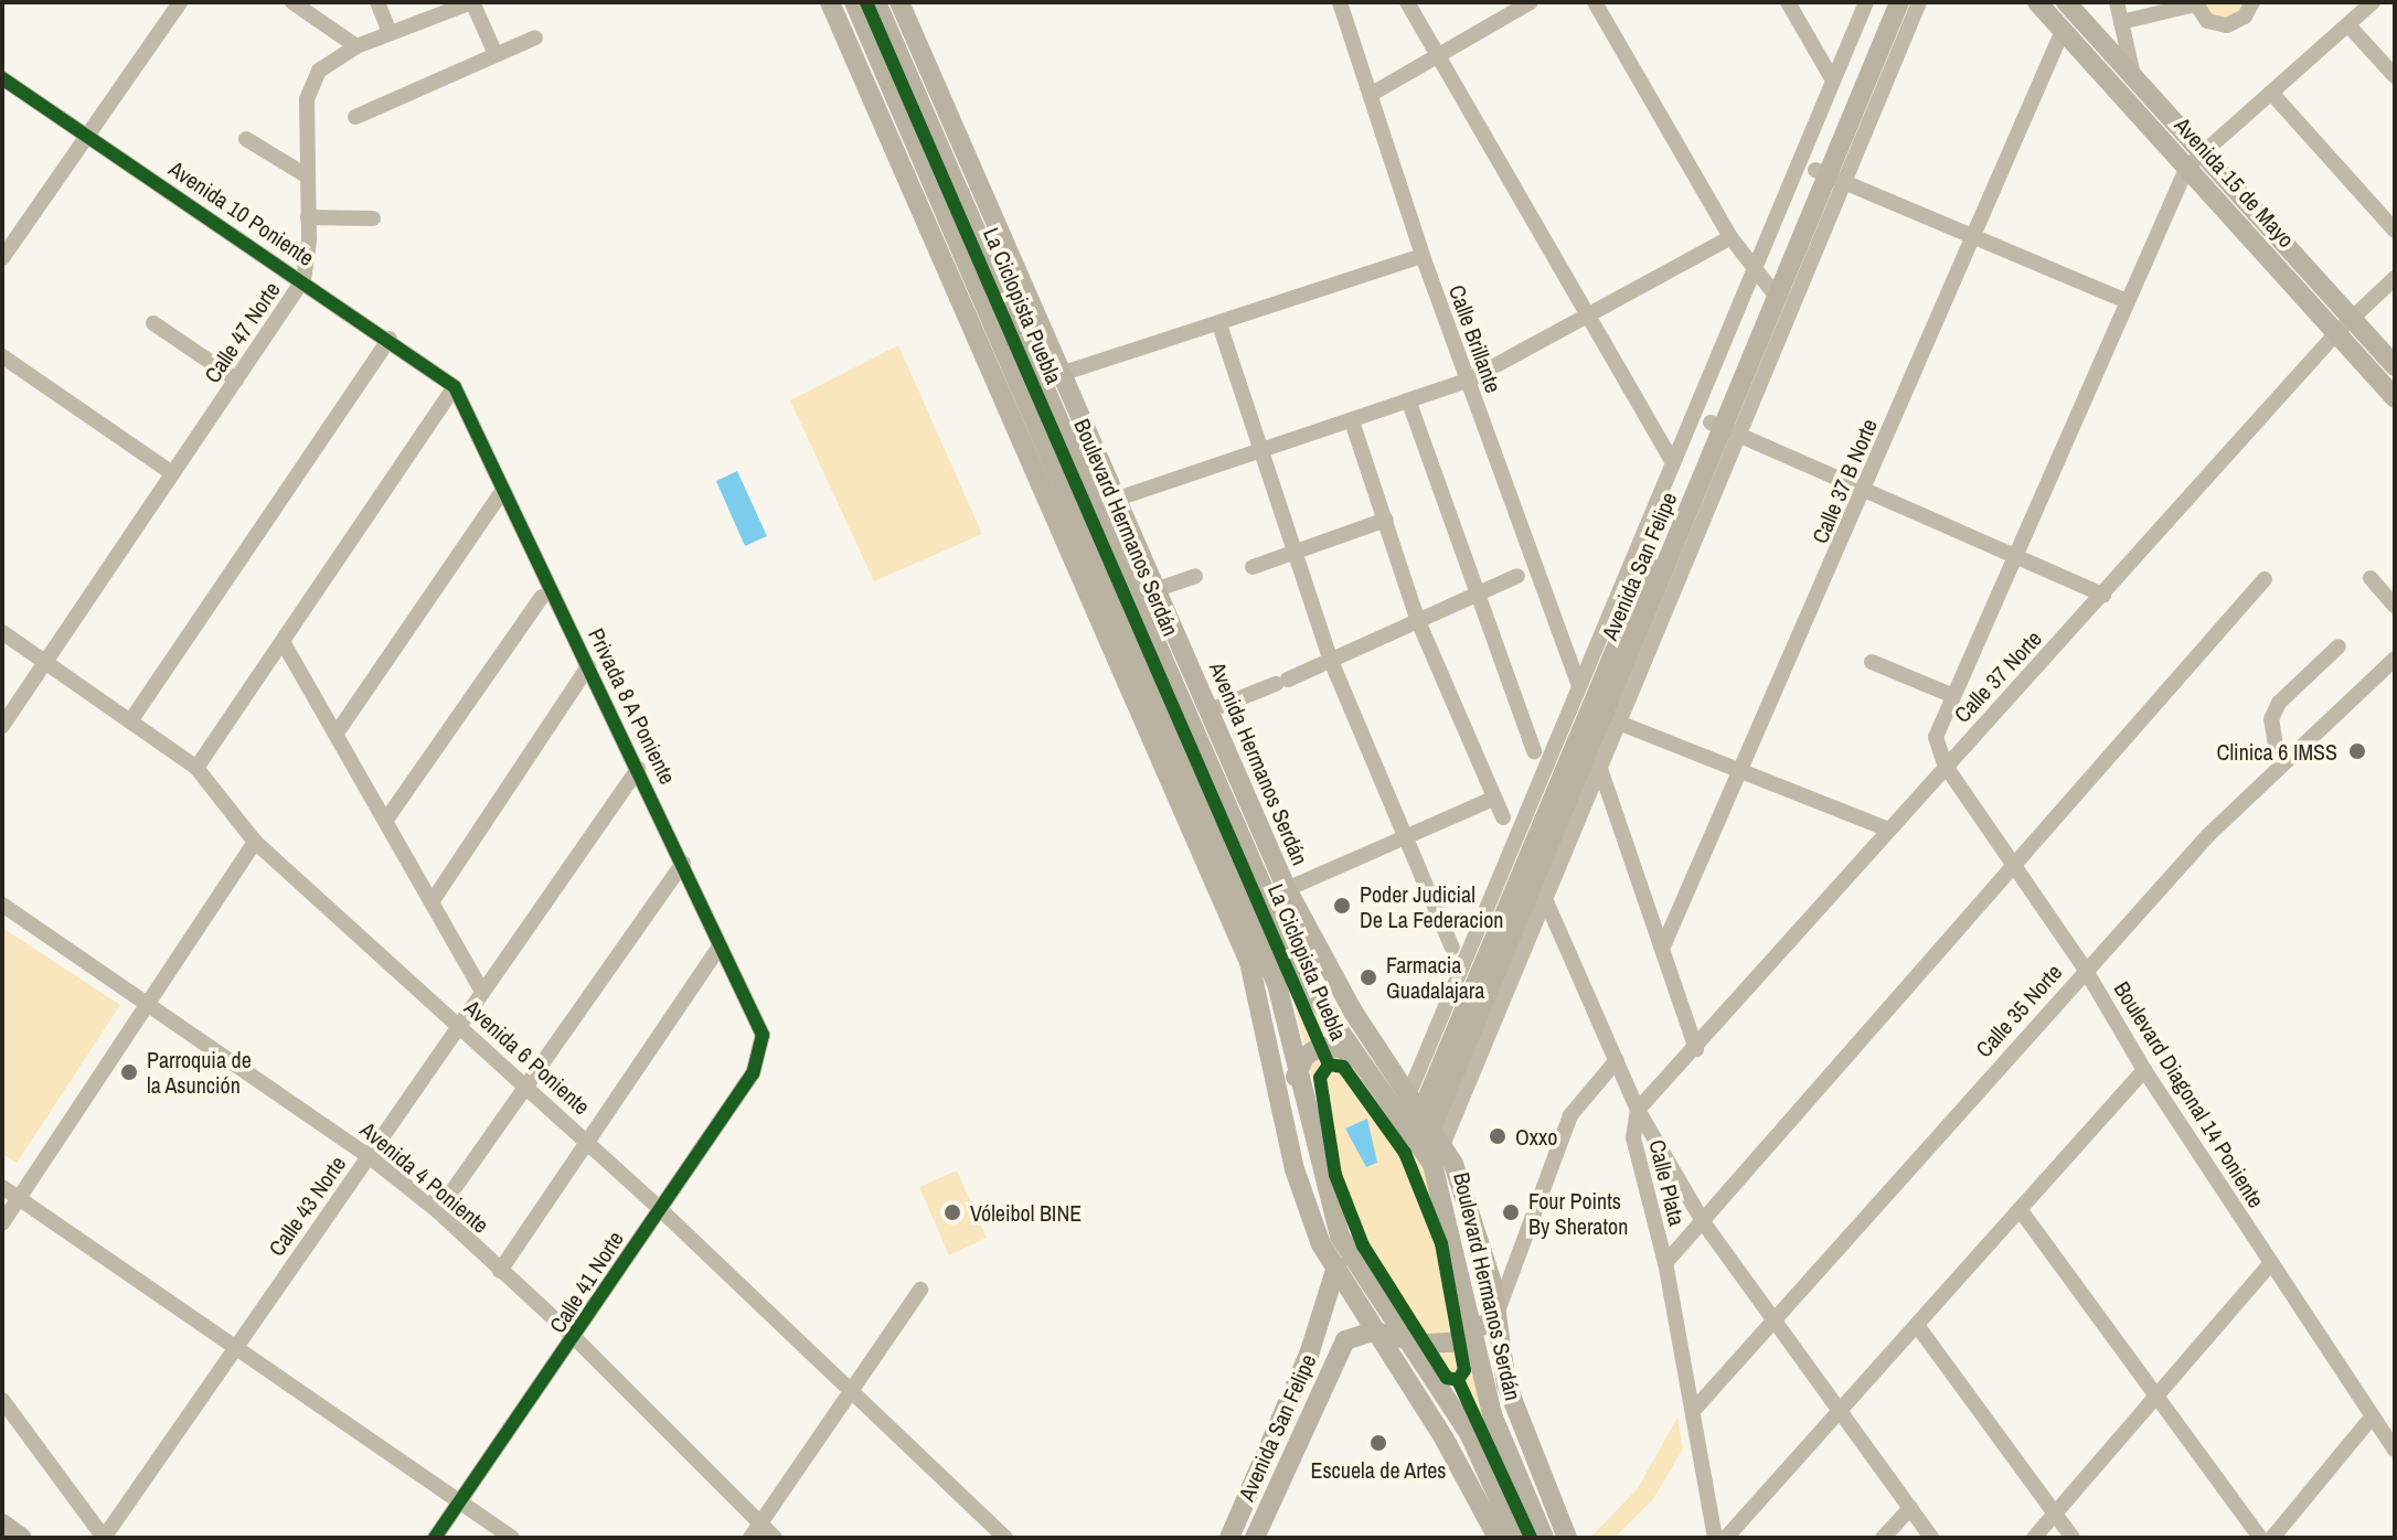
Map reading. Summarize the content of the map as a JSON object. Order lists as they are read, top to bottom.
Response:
{
  "streets": {
    "main road": [
      "Avenida 15 de Mayo",
      "Boulevard Hermanos Serdán",
      "Avenida San Felipe",
      "Avenida Hermanos Serdán"
    ],
    "street": [
      "Avenida 10 Poniente",
      "Calle 47 Norte",
      "Calle Brillante",
      "Calle 37 B Norte",
      "Calle 37 Norte",
      "Privada 8 A Poniente",
      "Calle 35 Norte",
      "Avenida 6 Poniente",
      "Boulevard Diagonal 14 Poniente",
      "Avenida 4 Poniente",
      "Calle Plata",
      "Calle 43 Norte",
      "Calle 41 Norte"
    ],
    "cycle path": ["La Ciclopista Puebla"]
  },
  "crossings": [
    ["Avenida 15 de Mayo", "Calle 37 B Norte"],
    ["Avenida 15 de Mayo", "Calle 37 Norte"],
    ["Avenida 10 Poniente", "Calle 47 Norte"],
    ["Avenida 10 Poniente", "Privada 8 A Poniente"],
    ["Calle 47 Norte", "Avenida 6 Poniente"],
    ["Calle Brillante", "Avenida San Felipe"],
    ["Boulevard Hermanos Serdán", "Avenida San Felipe"],
    ["Boulevard Hermanos Serdán", "Avenida Hermanos Serdán"],
    ["Avenida San Felipe", "Avenida Hermanos Serdán"],
    ["Avenida San Felipe", "Calle Plata"],
    ["Calle 37 Norte", "Boulevard Diagonal 14 Poniente"],
    ["Calle 37 Norte", "Calle Plata"],
    ["Privada 8 A Poniente", "Calle 43 Norte"],
    ["Privada 8 A Poniente", "Calle 41 Norte"],
    ["Calle 35 Norte", "Boulevard Diagonal 14 Poniente"],
    ["Calle 35 Norte", "Calle Plata"],
    ["Avenida 6 Poniente", "Calle 43 Norte"],
    ["Avenida 6 Poniente", "Calle 41 Norte"],
    ["Avenida 4 Poniente", "Calle 43 Norte"],
    ["Avenida 4 Poniente", "Calle 41 Norte"]
  ],
  "places": [
    "Clinica 6 IMSS",
    "Poder Judicial De La Federacion",
    "Farmacia Guadalajara",
    "Parroquia de la Asunción",
    "Oxxo",
    "Vóleibol BINE",
    "Four Points By Sheraton",
    "Escuela de Artes"
  ]
}
